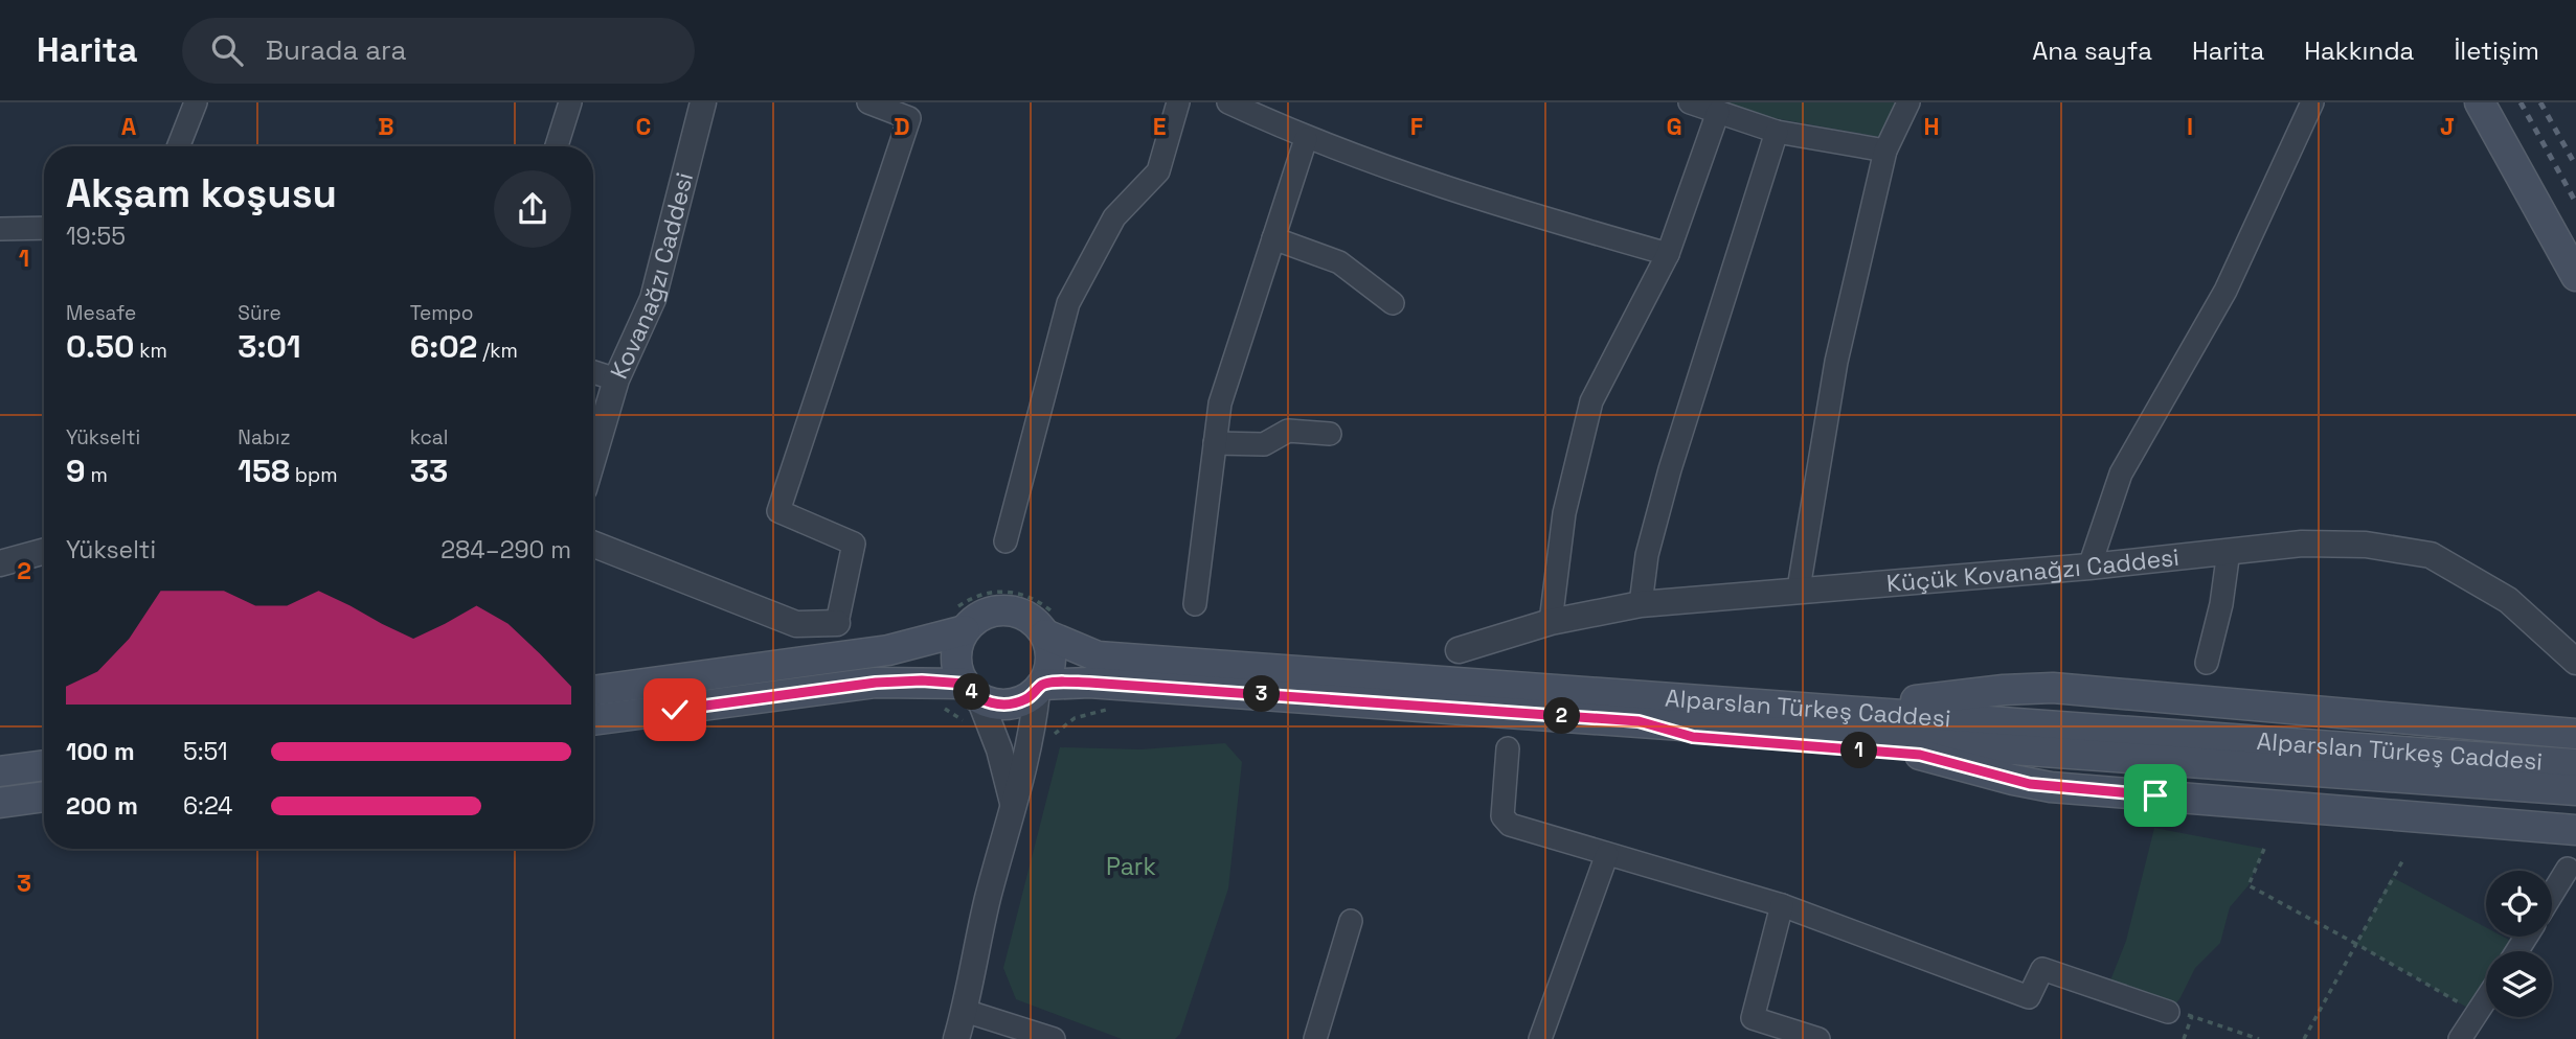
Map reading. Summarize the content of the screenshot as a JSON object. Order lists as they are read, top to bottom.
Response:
{
  "streets": {
    "main road": ["Alparslan Türkeş Caddesi"],
    "street": ["Kovanağzı Caddesi", "Küçük Kovanağzı Caddesi"]
  },
  "parks": ["Park"],
  "page": {
    "header": "Harita",
    "search": "Burada ara",
    "nav": [
      "Ana sayfa",
      "Harita",
      "Hakkında",
      "İletişim"
    ],
    "heading": ["Akşam koşusu", "19:55"],
    "stats": [
      ["Mesafe", "0.50 km"],
      ["Süre", "3:01"],
      ["Tempo", "6:02 /km"],
      ["Yükselti", "9 m"],
      ["Nabız", "158 bpm"],
      ["kcal", "33"]
    ],
    "chart": ["Yükselti", "284–290 m"],
    "pins": [
      "4",
      "3",
      "2",
      "1"
    ],
    "list": [
      {
        "name": "100 m",
        "note": "5:51"
      },
      {
        "name": "200 m",
        "note": "6:24"
      }
    ]
  },
  "grid": {
    "columns": [
      "A",
      "B",
      "C",
      "D",
      "E",
      "F",
      "G",
      "H",
      "I",
      "J"
    ],
    "rows": ["1", "2", "3"]
  }
}
